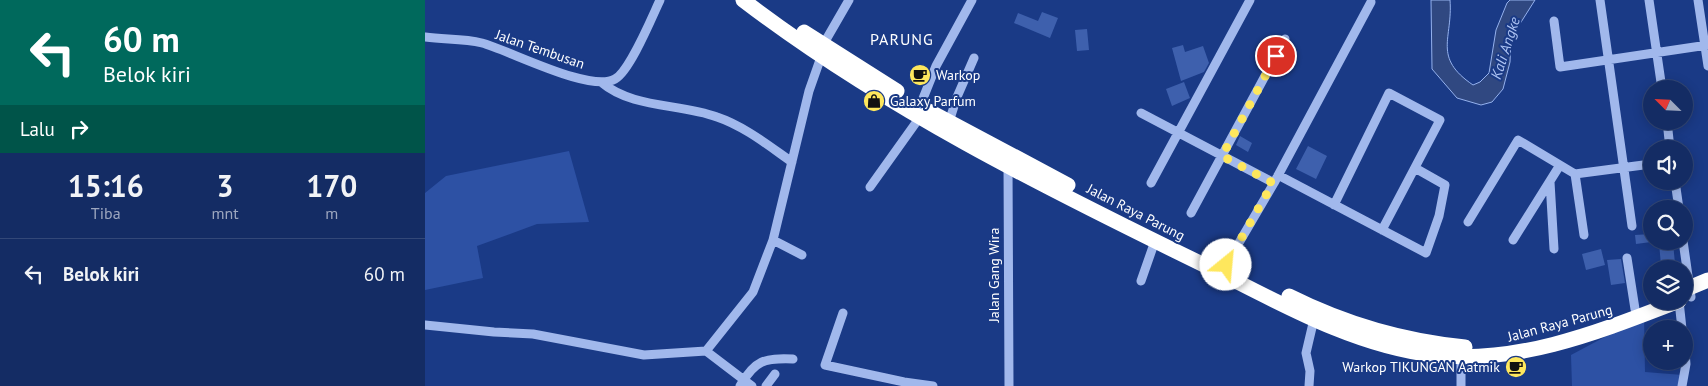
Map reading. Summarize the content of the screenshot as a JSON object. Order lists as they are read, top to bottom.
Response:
{
  "streets": {
    "highway": ["Jalan Raya Parung"],
    "street": ["Jalan Tembusan", "Jalan Gang Wira"]
  },
  "crossings": [
    ["Jalan Raya Parung", "Jalan Gang Wira"]
  ],
  "districts": ["PARUNG"],
  "water": ["Kali Angke"],
  "places": {
    "cafe": ["Warkop", "Warkop TIKUNGAN Aatmik"],
    "shop": ["Galaxy Parfum"]
  },
  "north": "top left",
  "page": {
    "turn": ["60 m", "Belok kiri"],
    "map_buttons": "+",
    "then": "Lalu",
    "eta": [
      "15:16",
      "Tiba",
      "3",
      "mnt",
      "170",
      "m"
    ],
    "list": [
      {
        "name": "Belok kiri",
        "value": "60 m"
      }
    ]
  }
}
